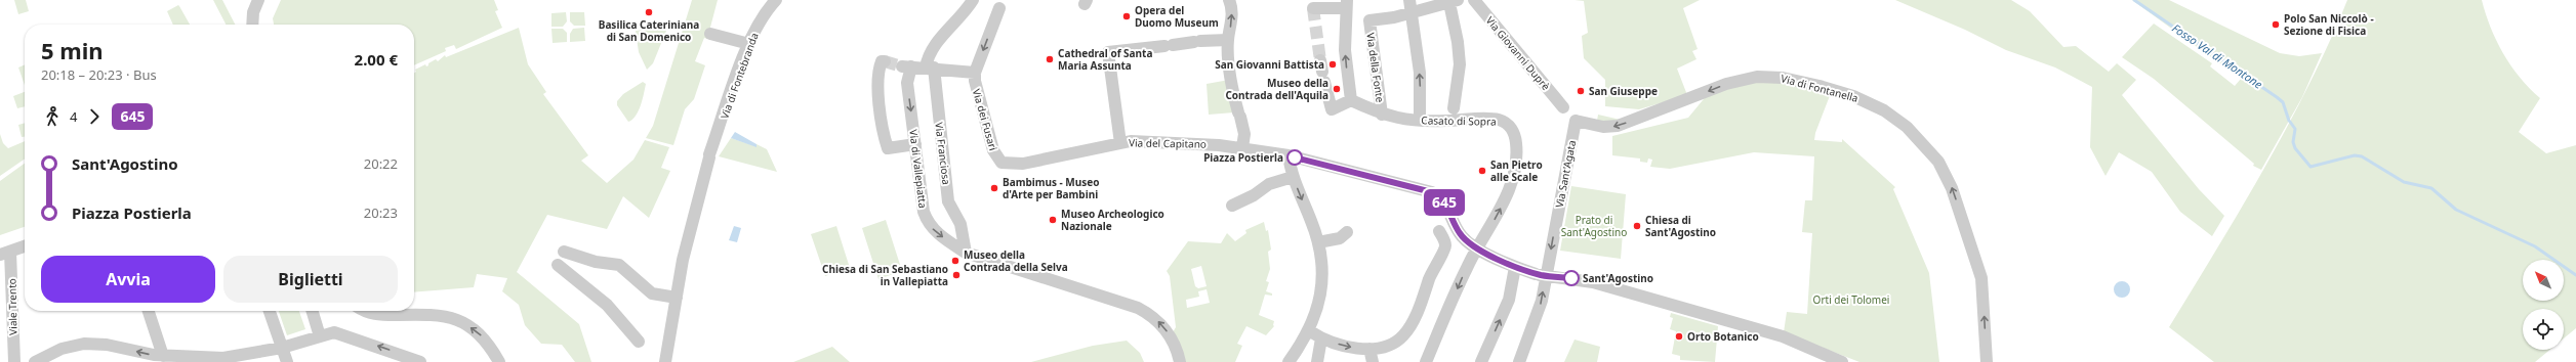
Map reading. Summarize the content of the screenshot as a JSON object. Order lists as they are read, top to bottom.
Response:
{
  "streets": {
    "street": [
      "Via Giovanni Duprè",
      "Via della Fonte",
      "Via di Fontebranda",
      "Via di Fontanella",
      "Via dei Fusari",
      "Casato di Sopra",
      "Via del Capitano",
      "Via Franciosa",
      "Via di Vallepiatta",
      "Via Sant'Agata",
      "Viale Trento"
    ]
  },
  "crossings": [
    ["Via Giovanni Duprè", "Via di Fontanella"],
    ["Via Giovanni Duprè", "Via Sant'Agata"],
    ["Via della Fonte", "Casato di Sopra"],
    ["Via di Fontanella", "Via Sant'Agata"],
    ["Via dei Fusari", "Via del Capitano"],
    ["Casato di Sopra", "Via del Capitano"],
    ["Via del Capitano", "Via Sant'Agata"],
    ["Via Franciosa", "Via di Vallepiatta"]
  ],
  "water": ["Fosso Val di Montone"],
  "parks": ["Prato di Sant'Agostino", "Orti dei Tolomei"],
  "places": [
    "Basilica Cateriniana di San Domenico",
    "Opera del Duomo Museum",
    "Polo San Niccolò - Sezione di Fisica",
    "Cathedral of Santa Maria Assunta",
    "San Giovanni Battista",
    "Museo della Contrada dell'Aquila",
    "San Giuseppe",
    "Piazza Postierla",
    "San Pietro alle Scale",
    "Bambimus - Museo d'Arte per Bambini",
    "Museo Archeologico Nazionale",
    "Chiesa di Sant'Agostino",
    "Museo della Contrada della Selva",
    "Chiesa di San Sebastiano in Vallepiatta",
    "Sant'Agostino",
    "Orto Botanico"
  ],
  "lines": ["bus line 645"],
  "north": "top left",
  "page": {
    "on_map": "645",
    "heading": ["5 min", "20:18 – 20:23 · Bus", "2.00 €"],
    "legs": ["4", "645"],
    "list": [
      {
        "name": "Sant'Agostino",
        "value": "20:22"
      },
      {
        "name": "Piazza Postierla",
        "value": "20:23"
      }
    ],
    "buttons": ["Avvia", "Biglietti"]
  }
}
